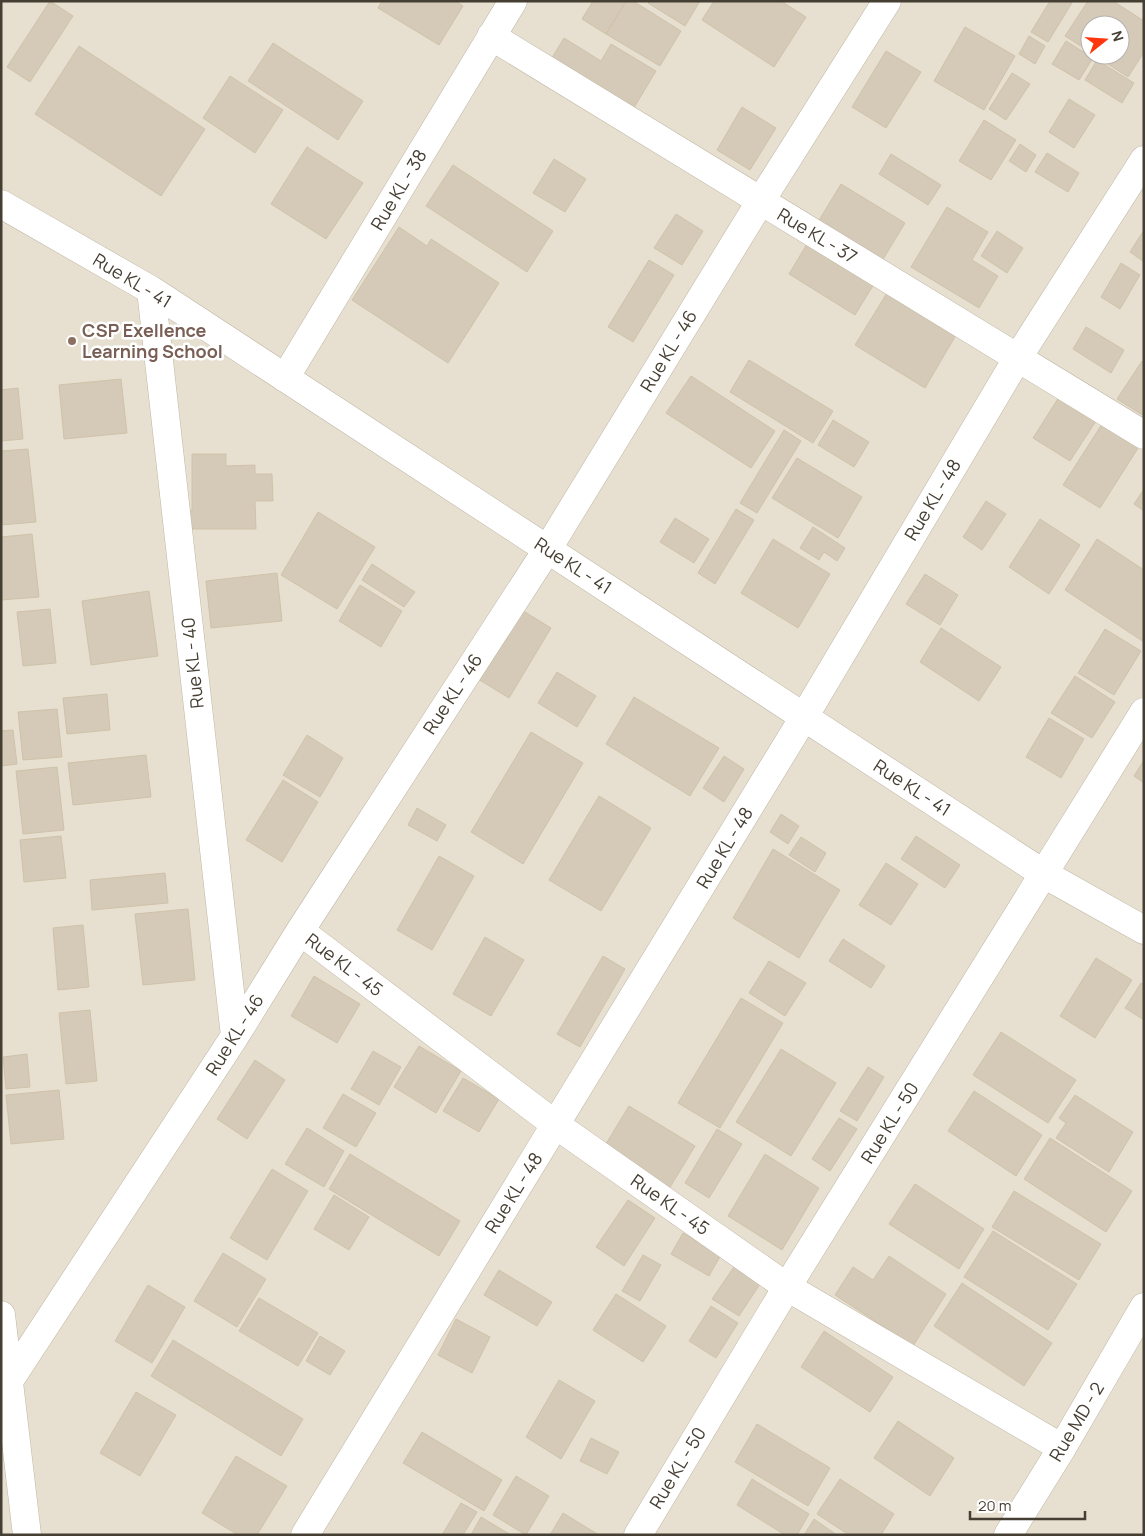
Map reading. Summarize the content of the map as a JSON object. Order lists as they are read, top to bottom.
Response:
{
  "streets": {
    "street": [
      "Rue KL - 38",
      "Rue KL - 37",
      "Rue KL - 41",
      "Rue KL - 46",
      "Rue KL - 48",
      "Rue KL - 40",
      "Rue KL - 45",
      "Rue KL - 50",
      "Rue MD - 2"
    ]
  },
  "crossings": [
    ["Rue KL - 38", "Rue KL - 37"],
    ["Rue KL - 38", "Rue KL - 41"],
    ["Rue KL - 37", "Rue KL - 46"],
    ["Rue KL - 37", "Rue KL - 48"],
    ["Rue KL - 41", "Rue KL - 46"],
    ["Rue KL - 41", "Rue KL - 48"],
    ["Rue KL - 41", "Rue KL - 40"],
    ["Rue KL - 41", "Rue KL - 50"],
    ["Rue KL - 46", "Rue KL - 40"],
    ["Rue KL - 46", "Rue KL - 45"],
    ["Rue KL - 48", "Rue KL - 45"],
    ["Rue KL - 45", "Rue KL - 50"],
    ["Rue KL - 45", "Rue MD - 2"]
  ],
  "places": ["CSP Exellence Learning School"],
  "scale_bar": "20 m",
  "north": "right"
}
